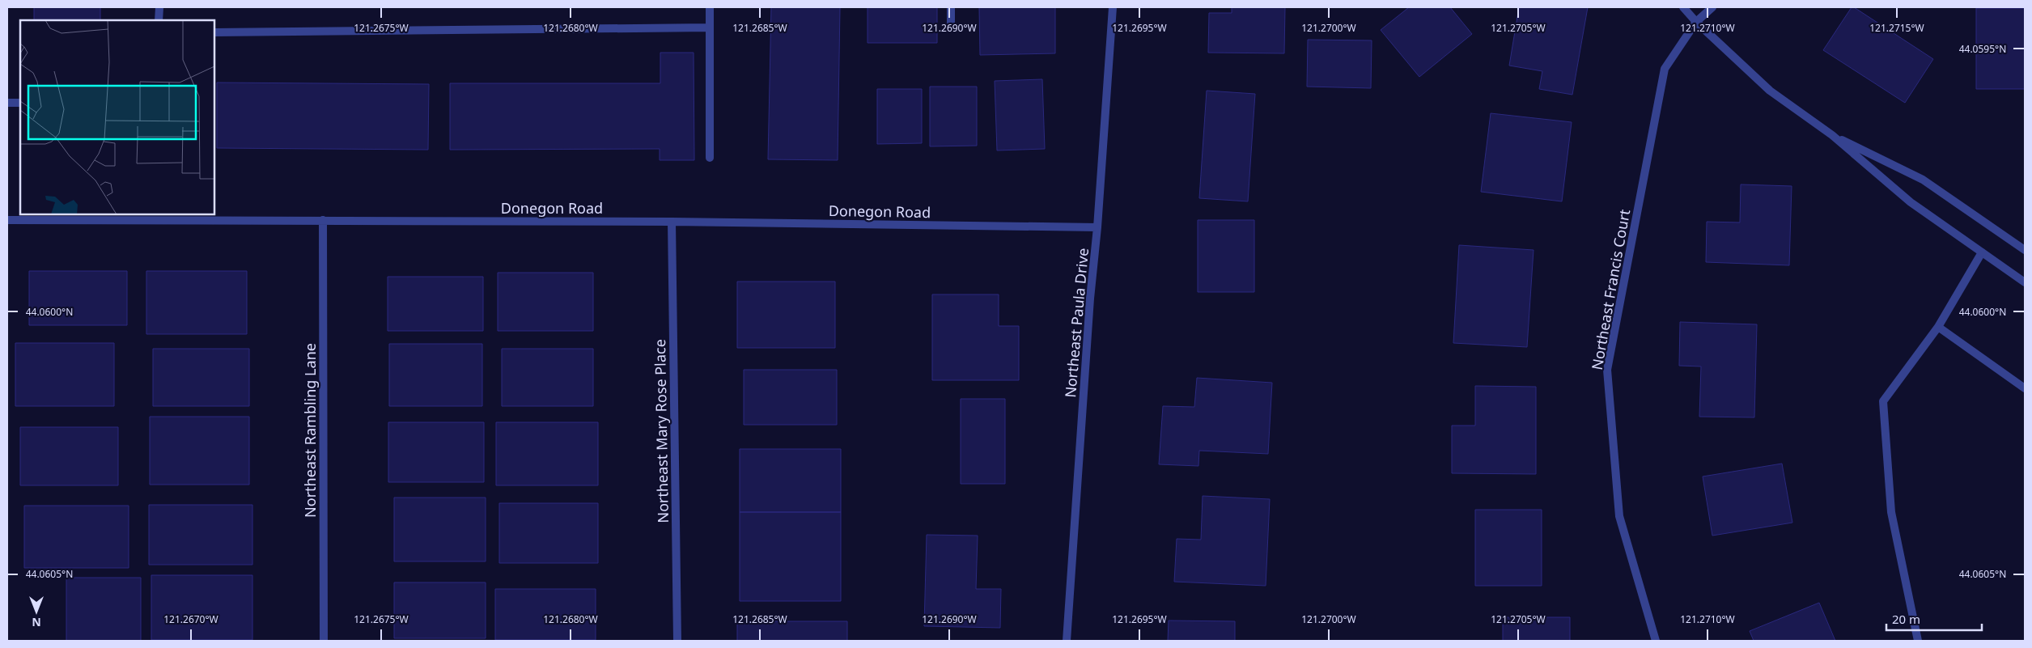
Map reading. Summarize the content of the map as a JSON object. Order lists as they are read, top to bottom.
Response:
{
  "streets": {
    "street": [
      "Donegon Road",
      "Northeast Francis Court",
      "Northeast Paula Drive",
      "Northeast Rambling Lane",
      "Northeast Mary Rose Place"
    ]
  },
  "crossings": [
    ["Donegon Road", "Northeast Paula Drive"],
    ["Donegon Road", "Northeast Rambling Lane"],
    ["Donegon Road", "Northeast Mary Rose Place"]
  ],
  "scale_bar": "20 m",
  "north": "bottom",
  "coordinates": [
    "121.2675°W",
    "121.2680°W",
    "121.2685°W",
    "121.2690°W",
    "121.2695°W",
    "121.2700°W",
    "121.2705°W",
    "121.2710°W",
    "121.2715°W",
    "44.0595°N",
    "44.0600°N",
    "44.0605°N",
    "121.2670°W"
  ]
}
